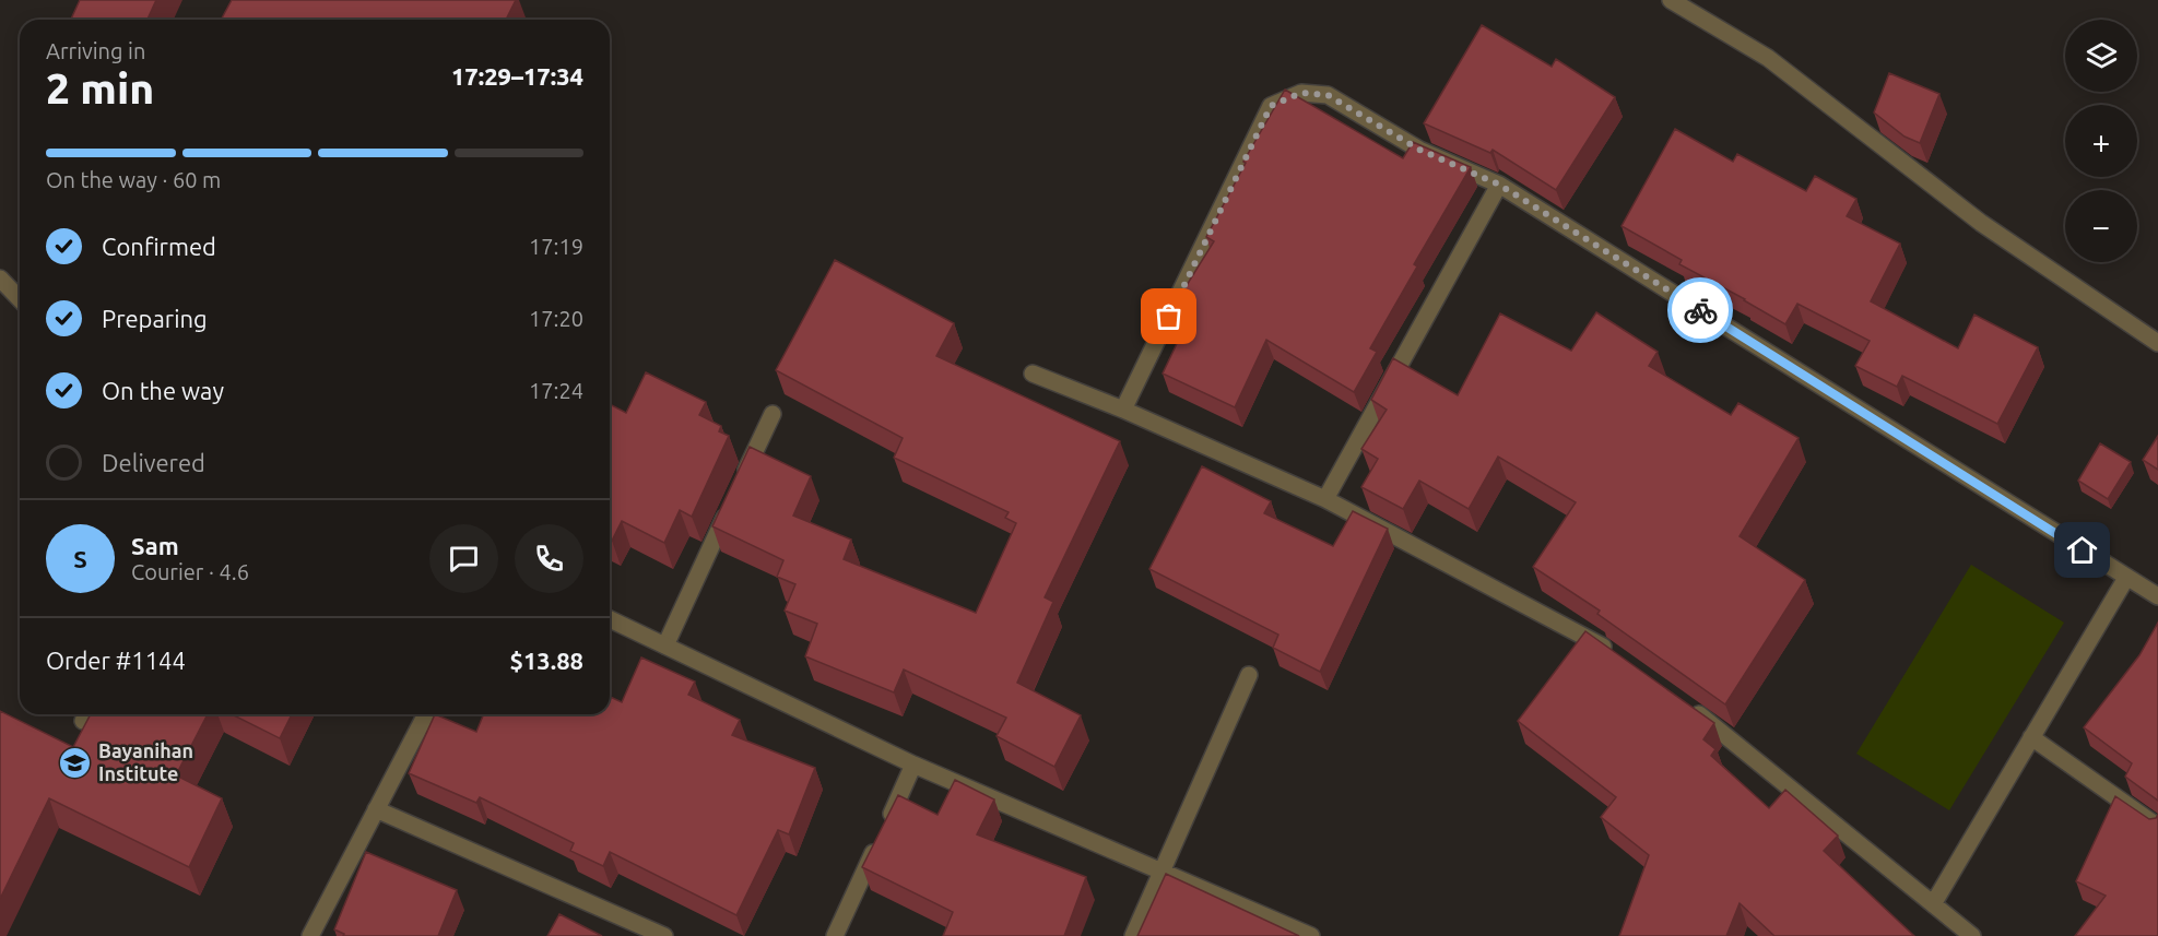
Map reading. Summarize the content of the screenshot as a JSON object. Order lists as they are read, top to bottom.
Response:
{
  "places": {
    "school or university": ["Bayanihan Institute"]
  },
  "page": {
    "map_buttons": ["+", "−"],
    "heading": ["2 min", "Arriving in", "17:29–17:34"],
    "panel": [
      "Sam",
      "Courier · 4.6",
      "Order #1144",
      "$13.88"
    ],
    "bar": "On the way · 60 m",
    "list": [
      ["Confirmed", "17:19"],
      ["Preparing", "17:20"],
      ["On the way", "17:24"],
      "Delivered"
    ],
    "round": "S"
  }
}
